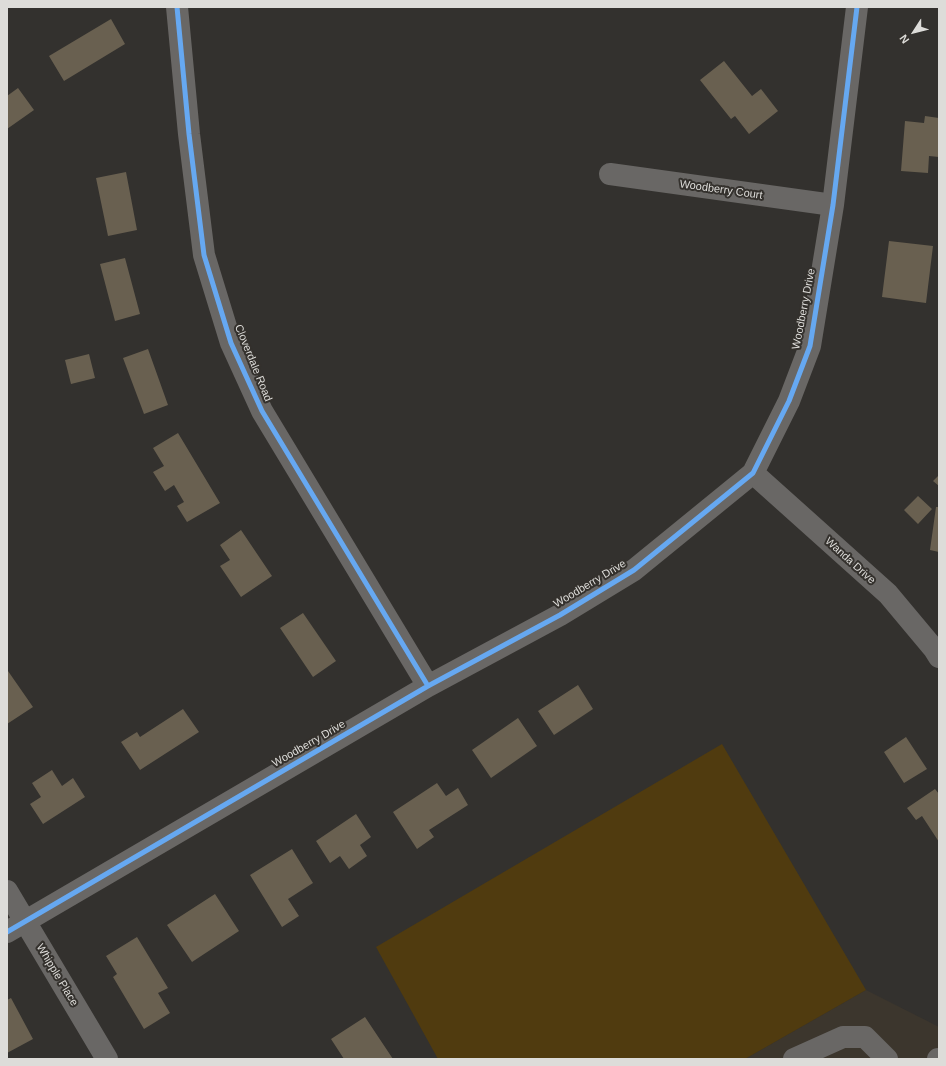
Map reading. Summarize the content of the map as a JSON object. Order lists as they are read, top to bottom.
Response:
{
  "streets": {
    "street": [
      "Woodberry Court",
      "Woodberry Drive",
      "Cloverdale Road",
      "Wanda Drive",
      "Whipple Place"
    ]
  },
  "crossings": [
    ["Woodberry Court", "Woodberry Drive"],
    ["Woodberry Drive", "Cloverdale Road"],
    ["Woodberry Drive", "Wanda Drive"],
    ["Woodberry Drive", "Whipple Place"]
  ],
  "north": "bottom left"
}
